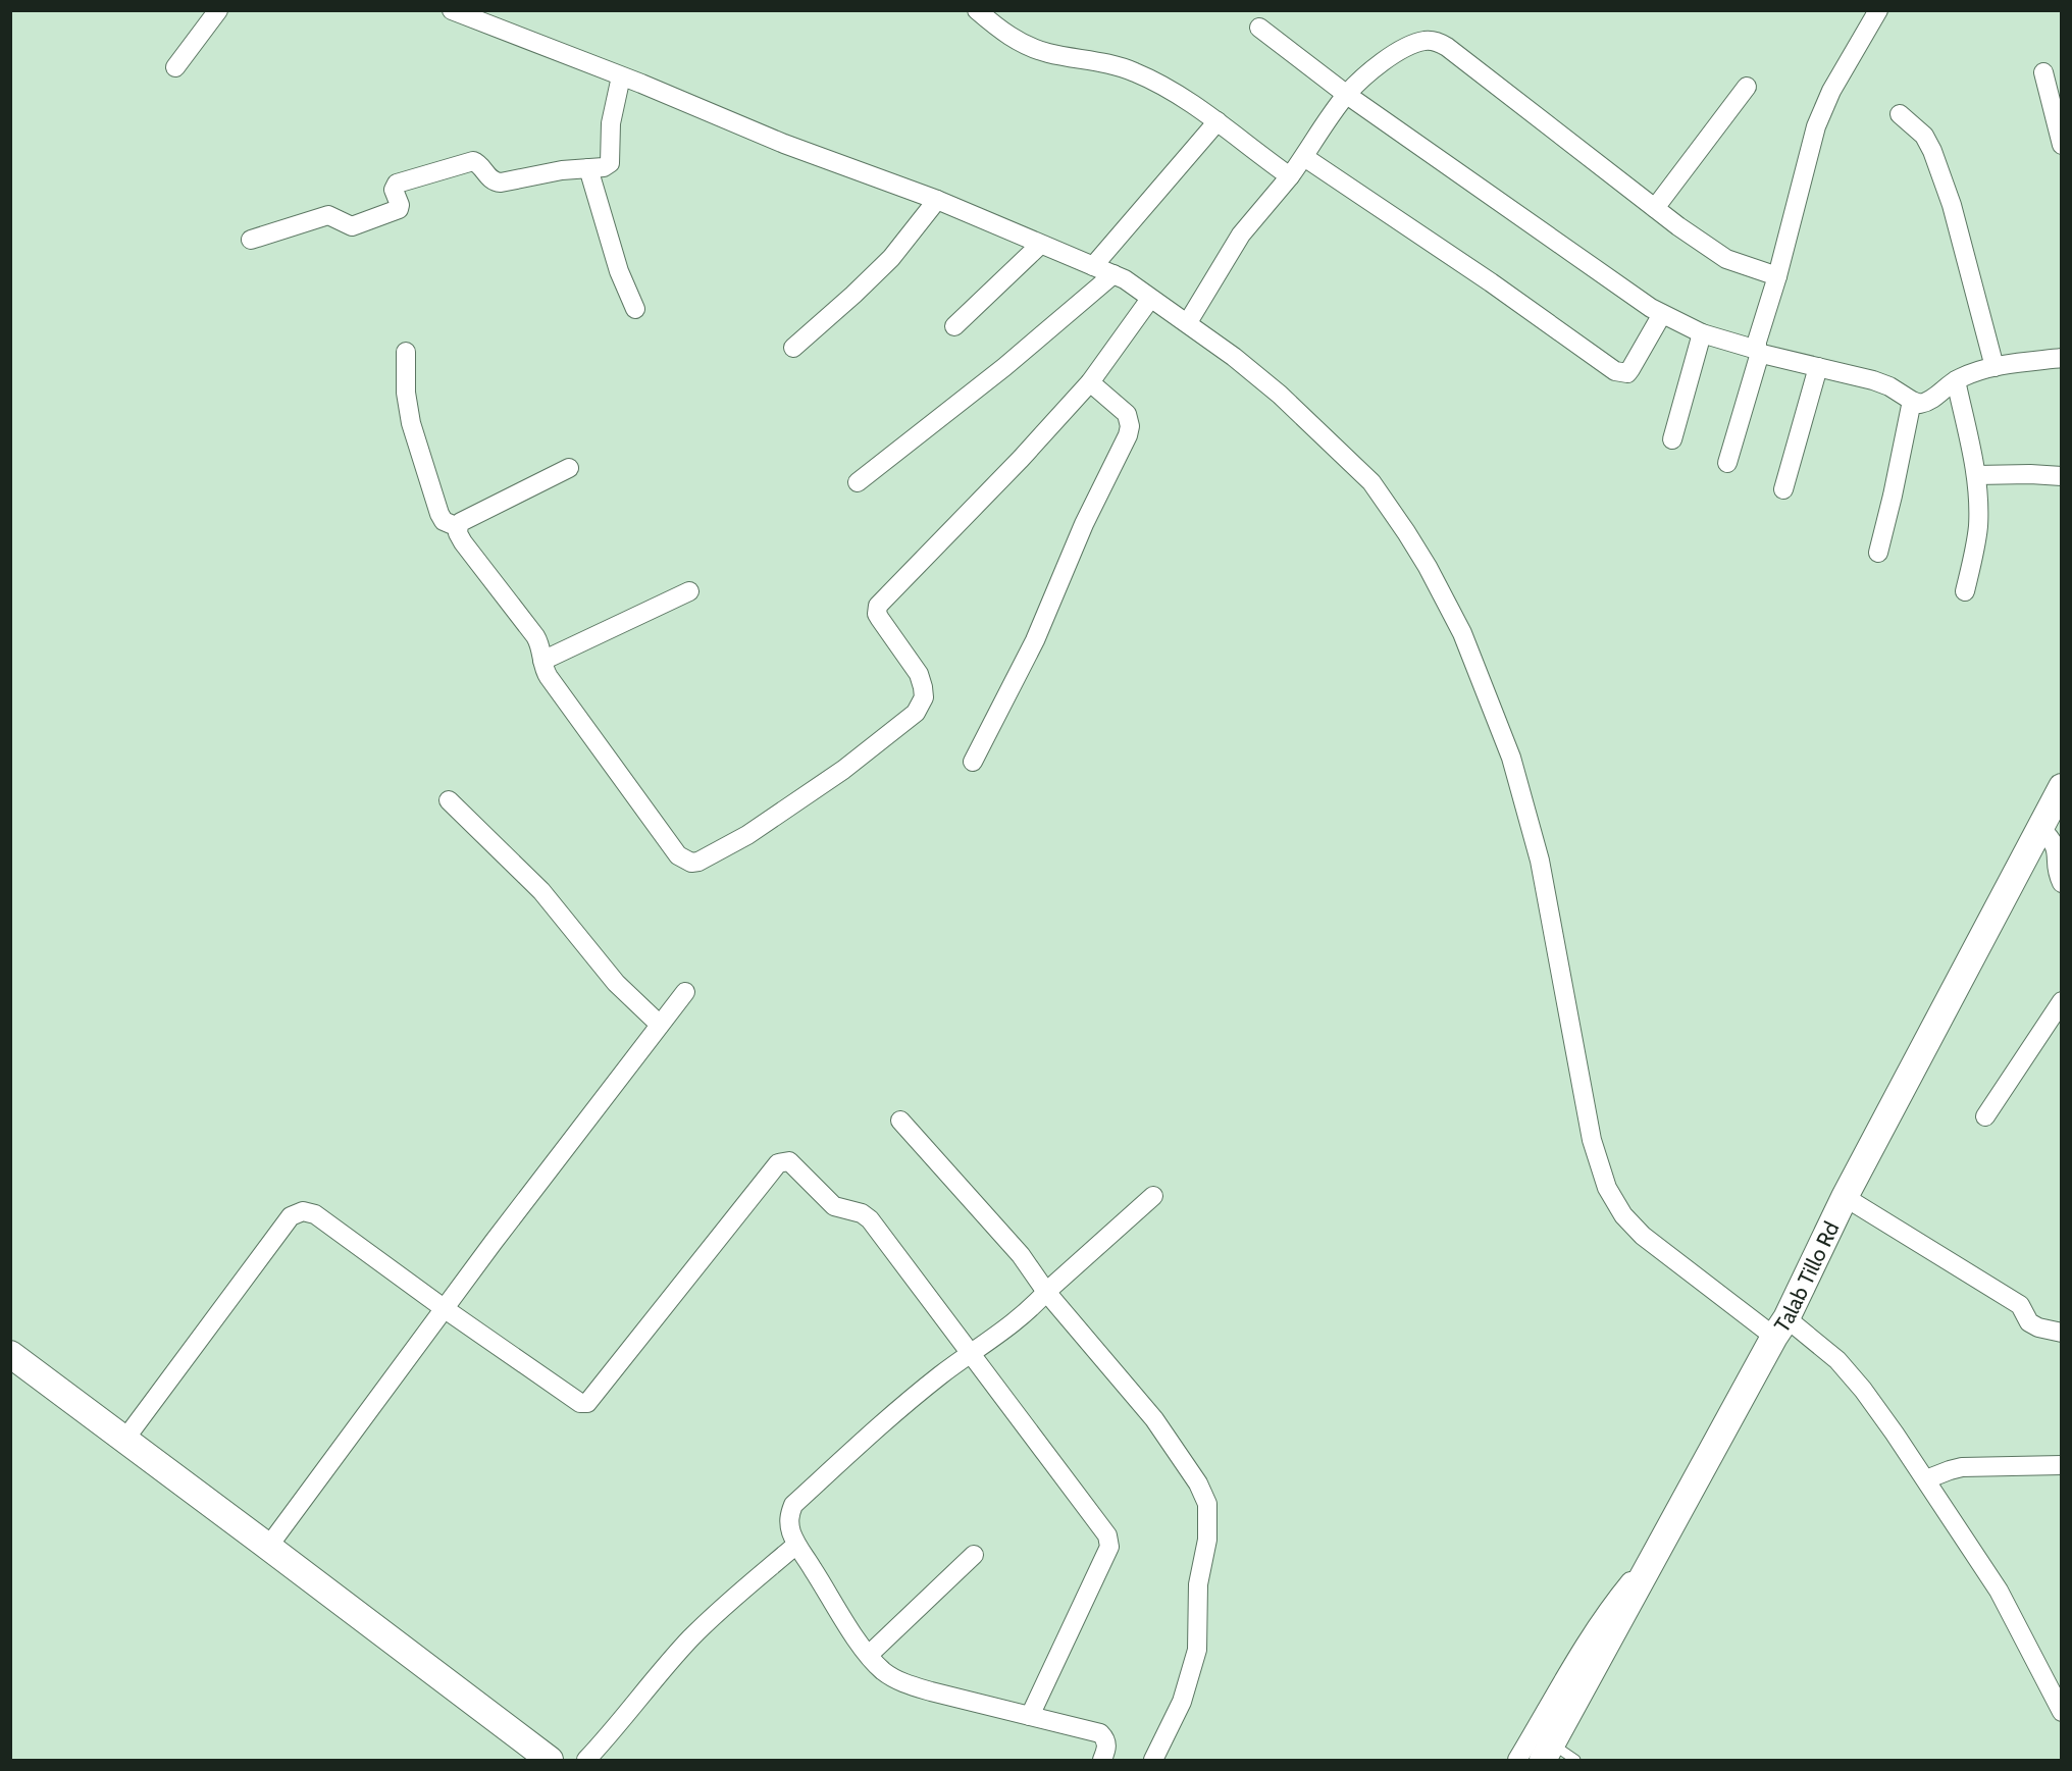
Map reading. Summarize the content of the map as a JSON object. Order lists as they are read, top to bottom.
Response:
{
  "streets": {
    "main road": ["Talab Tillo Rd"]
  }
}
